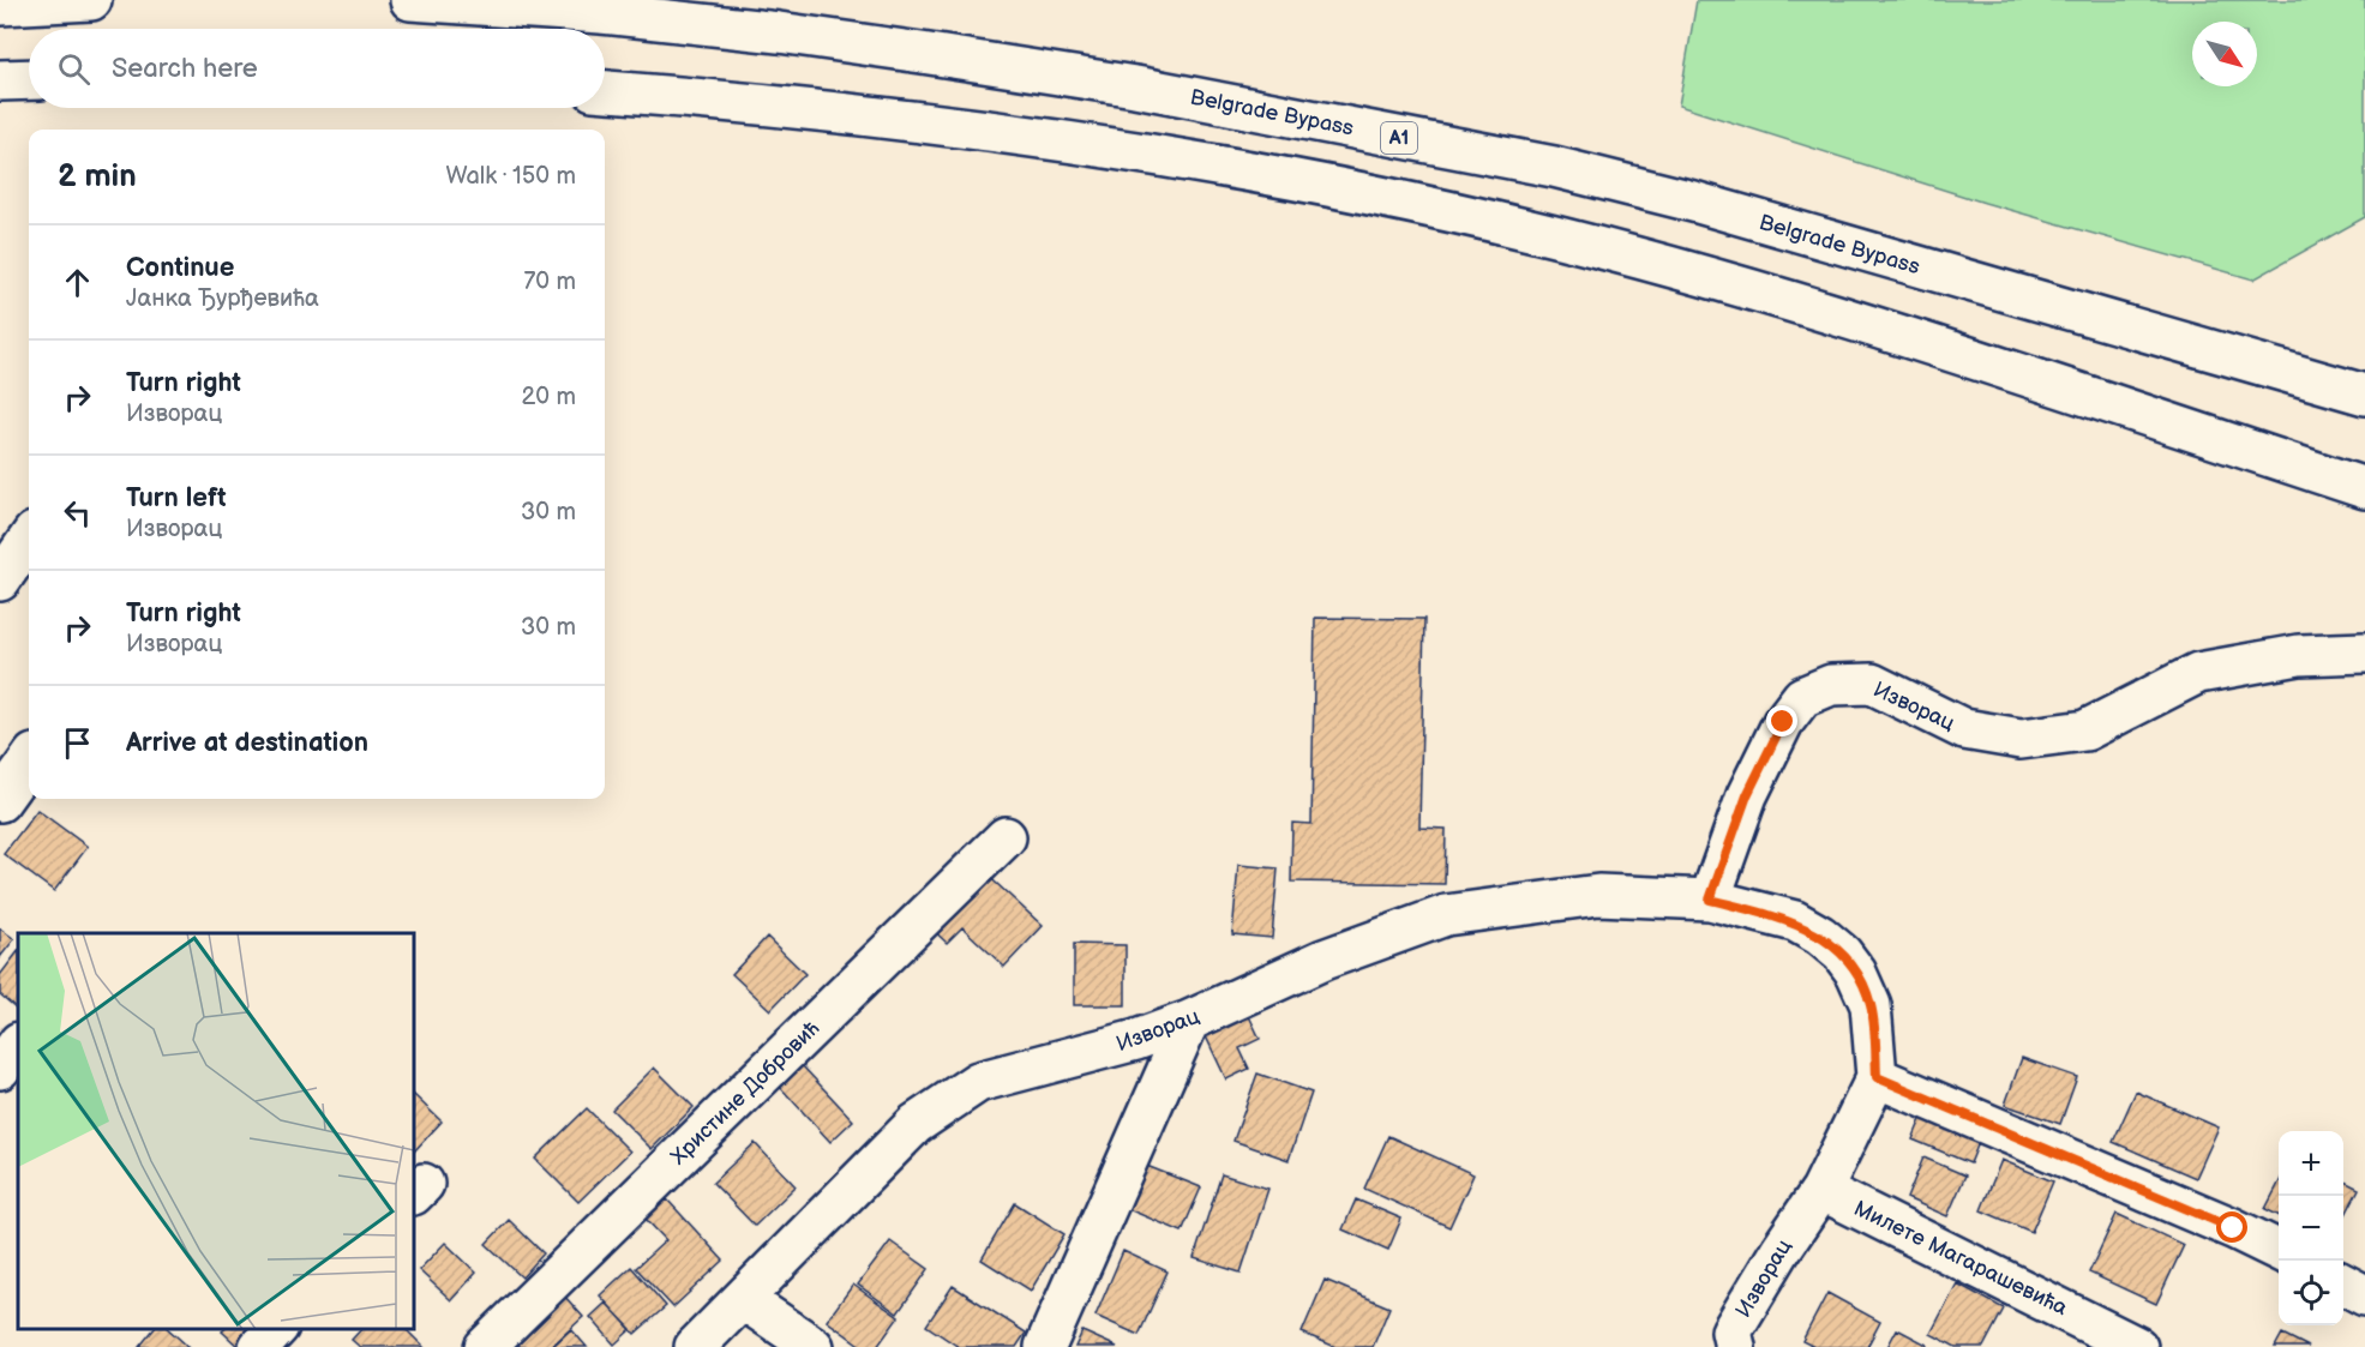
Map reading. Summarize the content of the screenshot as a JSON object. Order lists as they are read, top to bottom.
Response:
{
  "streets": {
    "main road": [
      "Belgrade Bypass",
      "A1",
      "Изворац",
      "Христине Добровић",
      "Милете Магарашевића"
    ]
  },
  "crossings": [
    ["Изворац", "Милете Магарашевића"]
  ],
  "north": "bottom right",
  "page": {
    "search": "Search here",
    "heading": ["2 min", "Walk · 150 m"],
    "list": [
      ["Continue", "Јанка Ђурђевића", "70 m"],
      ["Turn right", "Изворац", "20 m"],
      ["Turn left", "Изворац", "30 m"],
      ["Turn right", "Изворац", "30 m"],
      "Arrive at destination"
    ],
    "map_buttons": ["+", "−"]
  }
}
